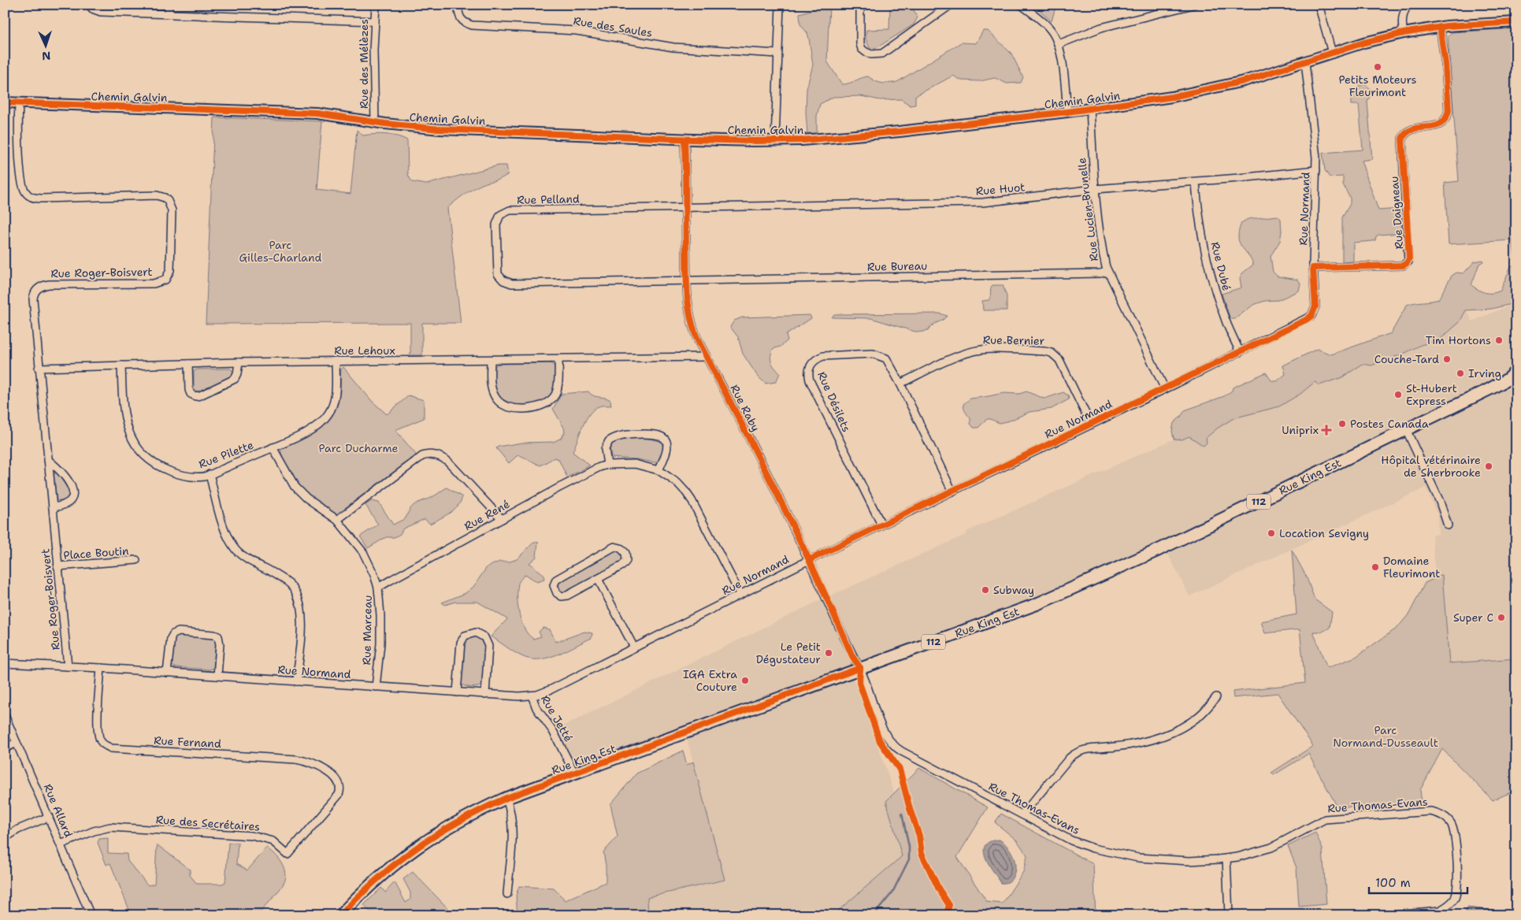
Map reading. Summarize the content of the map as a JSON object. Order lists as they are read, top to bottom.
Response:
{
  "streets": {
    "main road": ["Rue King Est", "112"],
    "street": [
      "Rue des Saules",
      "Rue des Mélèzes",
      "Chemin Galvin",
      "Rue Huot",
      "Rue Pelland",
      "Rue Normand",
      "Rue Lucien-Brunelle",
      "Rue Daigneau",
      "Rue Bureau",
      "Rue Dubé",
      "Rue Roger-Boisvert",
      "Rue Bernier",
      "Rue Lehoux",
      "Rue Désilets",
      "Rue Raby",
      "Rue Pilette",
      "Rue René",
      "Place Boutin",
      "Rue Marceau",
      "Rue Jetté",
      "Rue Fernand",
      "Rue Thomas-Evans",
      "Rue Allard",
      "Rue des Secrétaires"
    ]
  },
  "crossings": [
    ["Rue des Mélèzes", "Chemin Galvin"],
    ["Chemin Galvin", "Rue Normand"],
    ["Chemin Galvin", "Rue Lucien-Brunelle"],
    ["Chemin Galvin", "Rue Daigneau"],
    ["Chemin Galvin", "Rue Roger-Boisvert"],
    ["Chemin Galvin", "Rue Raby"],
    ["Rue Huot", "Rue Pelland"],
    ["Rue Huot", "Rue Normand"],
    ["Rue Huot", "Rue Lucien-Brunelle"],
    ["Rue Huot", "Rue Dubé"],
    ["Rue Huot", "Rue Raby"],
    ["Rue Pelland", "Rue Bureau"],
    ["Rue Pelland", "Rue Raby"],
    ["Rue Normand", "Rue Lucien-Brunelle"],
    ["Rue Normand", "Rue Daigneau"],
    ["Rue Normand", "Rue Dubé"],
    ["Rue Normand", "Rue Roger-Boisvert"],
    ["Rue Normand", "Rue Bernier"],
    ["Rue Normand", "Rue Désilets"],
    ["Rue Normand", "Rue Raby"],
    ["Rue Normand", "Rue René"],
    ["Rue Normand", "Rue Marceau"],
    ["Rue Normand", "Rue Jetté"],
    ["Rue Normand", "Rue Fernand"],
    ["Rue Lucien-Brunelle", "Rue Bureau"],
    ["Rue Bureau", "Rue Raby"],
    ["Rue Roger-Boisvert", "Rue Lehoux"],
    ["Rue Roger-Boisvert", "Place Boutin"],
    ["Rue Bernier", "Rue Désilets"],
    ["Rue Lehoux", "Rue Raby"],
    ["Rue Lehoux", "Rue Pilette"],
    ["Rue Raby", "Rue King Est"],
    ["Rue Raby", "Rue Thomas-Evans"],
    ["Rue Pilette", "Rue Marceau"],
    ["Rue King Est", "Rue Jetté"],
    ["Rue King Est", "Rue Thomas-Evans"],
    ["Rue René", "Rue Marceau"],
    ["Rue Fernand", "Rue des Secrétaires"],
    ["Rue Allard", "Rue des Secrétaires"]
  ],
  "parks": ["Parc Gilles-Charland", "Parc Ducharme", "Parc Normand-Dusseault"],
  "places": {
    "other": [
      "Petits Moteurs Fleurimont",
      "Tim Hortons",
      "Couche-Tard",
      "Irving",
      "St-Hubert Express",
      "Postes Canada",
      "Hôpital vétérinaire de Sherbrooke",
      "Location Sevigny",
      "Domaine Fleurimont",
      "Subway",
      "Super C",
      "Le Petit Dégustateur",
      "IGA Extra Couture"
    ],
    "health": ["Uniprix"]
  },
  "scale_bar": "100 m",
  "north": "bottom"
}
